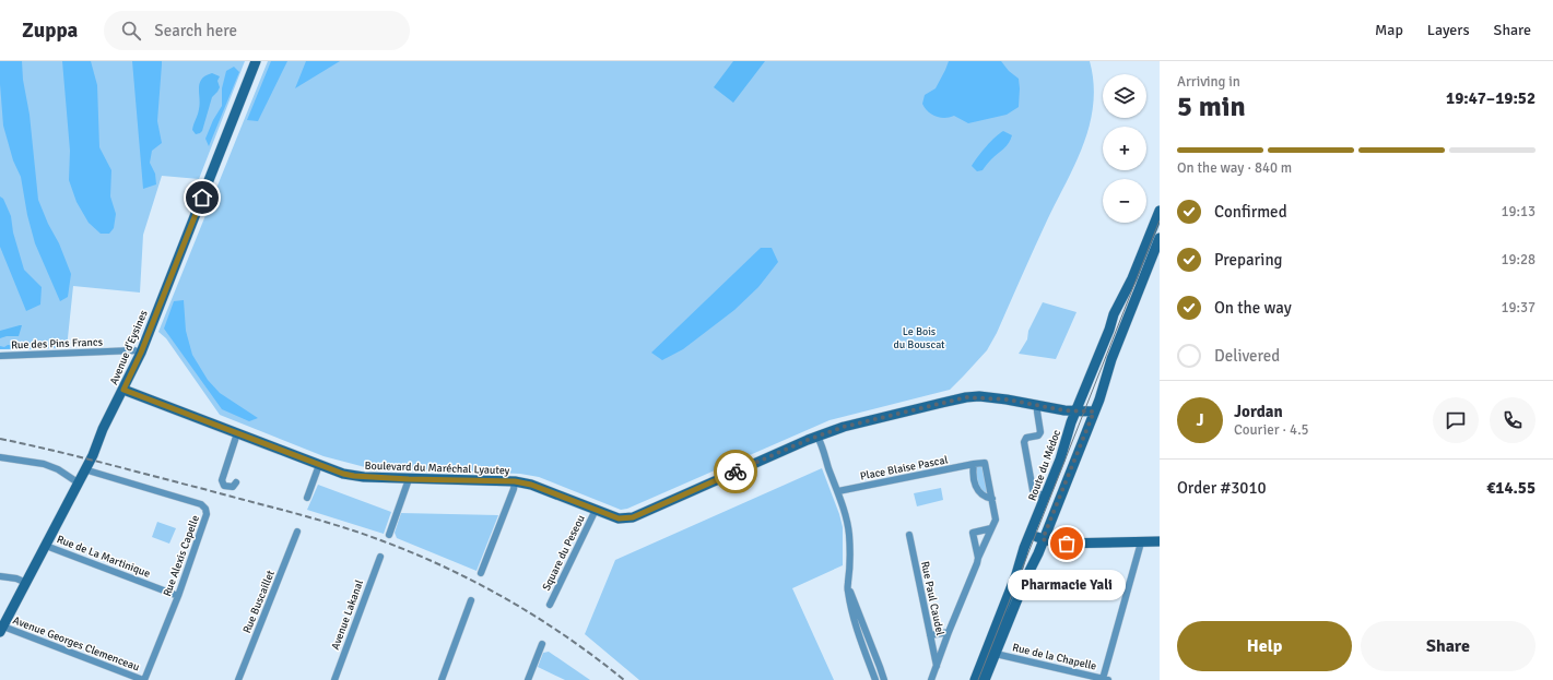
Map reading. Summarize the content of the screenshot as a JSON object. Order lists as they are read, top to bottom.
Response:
{
  "streets": {
    "street": [
      "Rue des Pins Francs",
      "Avenue d'Eysines",
      "Route du Médoc",
      "Boulevard du Maréchal Lyautey",
      "Place Blaise Pascal",
      "Square du Peseou",
      "Rue de La Martinique",
      "Rue Alexis Capelle",
      "Rue Paul Caudel",
      "Rue Buscaillet",
      "Avenue Lakanal",
      "Avenue Georges Clemenceau",
      "Rue de la Chapelle"
    ]
  },
  "crossings": [
    ["Rue des Pins Francs", "Avenue d'Eysines"],
    ["Avenue d'Eysines", "Boulevard du Maréchal Lyautey"],
    ["Avenue d'Eysines", "Rue de La Martinique"],
    ["Avenue d'Eysines", "Rue Alexis Capelle"],
    ["Avenue d'Eysines", "Avenue Georges Clemenceau"],
    ["Route du Médoc", "Boulevard du Maréchal Lyautey"],
    ["Boulevard du Maréchal Lyautey", "Square du Peseou"],
    ["Rue de La Martinique", "Rue Alexis Capelle"],
    ["Rue Alexis Capelle", "Avenue Georges Clemenceau"]
  ],
  "parks": ["Le Bois du Bouscat"],
  "places": ["Pharmacie Yali"],
  "page": {
    "header": "Zuppa",
    "search": "Search here",
    "nav": ["Map", "Layers", "Share"],
    "heading": ["5 min", "Arriving in", "19:47–19:52"],
    "panel": [
      "Jordan",
      "Courier · 4.5",
      "Order #3010",
      "€14.55"
    ],
    "map_buttons": ["+", "−"],
    "bar": "On the way · 840 m",
    "list": [
      ["Confirmed", "19:13"],
      ["Preparing", "19:28"],
      ["On the way", "19:37"],
      "Delivered"
    ],
    "round": "J",
    "bubble": "Pharmacie Yali",
    "buttons": ["Help", "Share"]
  }
}
